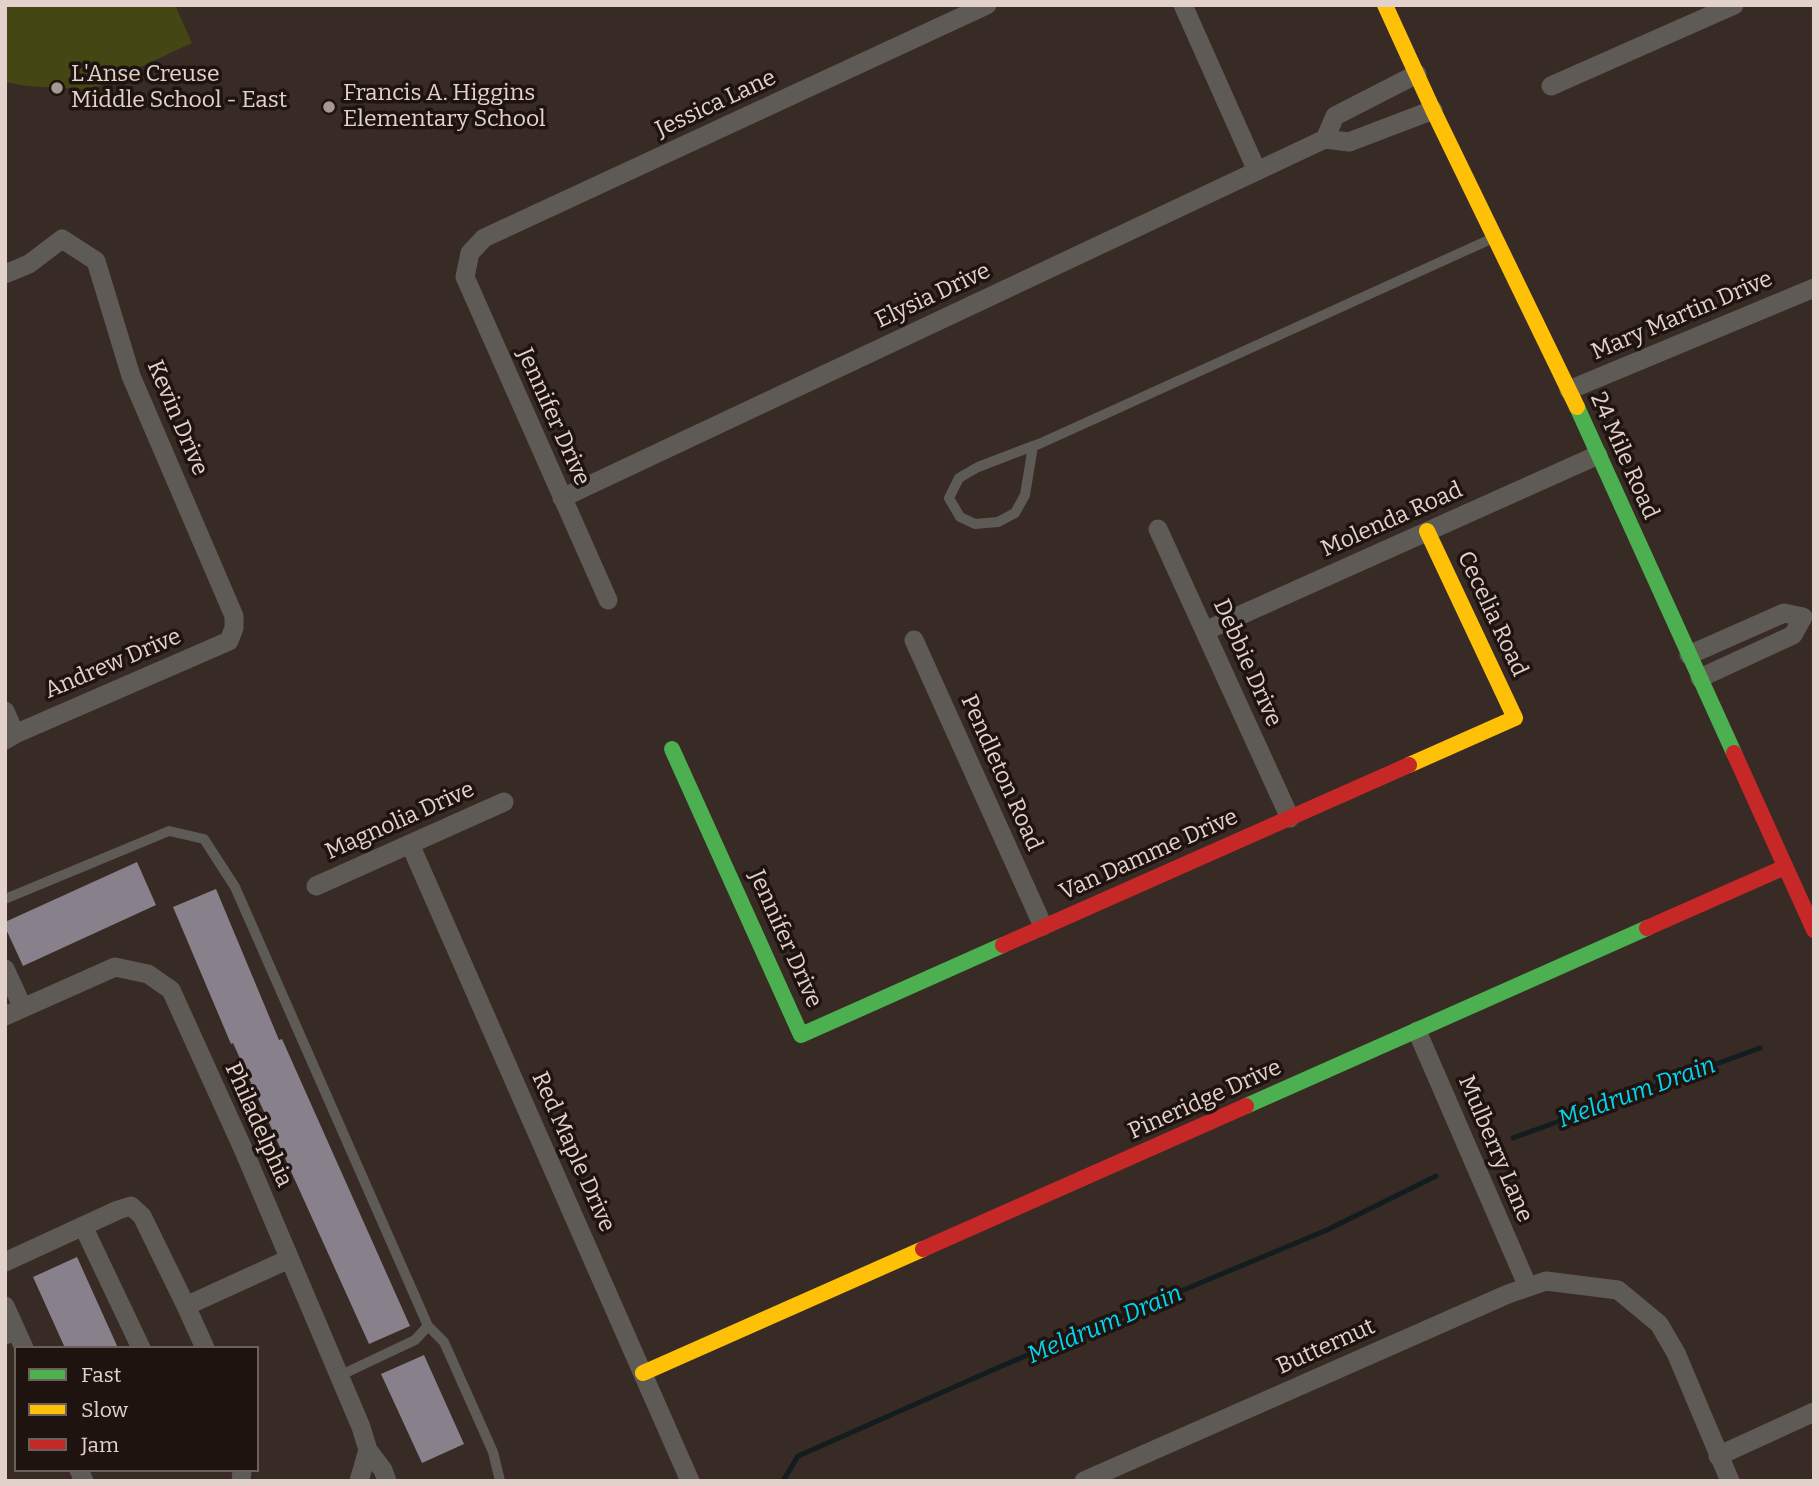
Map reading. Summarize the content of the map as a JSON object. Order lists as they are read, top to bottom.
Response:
{
  "streets": {
    "street": [
      "Jessica Lane",
      "Elysia Drive",
      "Mary Martin Drive",
      "Jennifer Drive",
      "Kevin Drive",
      "24 Mile Road",
      "Molenda Road",
      "Cecelia Road",
      "Debbie Drive",
      "Andrew Drive",
      "Pendleton Road",
      "Magnolia Drive",
      "Van Damme Drive",
      "Pineridge Drive",
      "Philadelphia",
      "Mulberry Lane",
      "Red Maple Drive",
      "Butternut"
    ]
  },
  "crossings": [
    ["Jessica Lane", "Jennifer Drive"],
    ["Elysia Drive", "Jennifer Drive"],
    ["Elysia Drive", "24 Mile Road"],
    ["Mary Martin Drive", "24 Mile Road"],
    ["Jennifer Drive", "Van Damme Drive"],
    ["Kevin Drive", "Andrew Drive"],
    ["24 Mile Road", "Molenda Road"],
    ["24 Mile Road", "Pineridge Drive"],
    ["Molenda Road", "Cecelia Road"],
    ["Molenda Road", "Debbie Drive"],
    ["Cecelia Road", "Van Damme Drive"],
    ["Debbie Drive", "Van Damme Drive"],
    ["Pendleton Road", "Van Damme Drive"],
    ["Magnolia Drive", "Red Maple Drive"],
    ["Pineridge Drive", "Mulberry Lane"],
    ["Pineridge Drive", "Red Maple Drive"],
    ["Mulberry Lane", "Butternut"]
  ],
  "water": ["Meldrum Drain"],
  "places": ["L'Anse Creuse Middle School - East", "Francis A. Higgins Elementary School"],
  "legend": ["Fast", "Slow", "Jam"]
}
